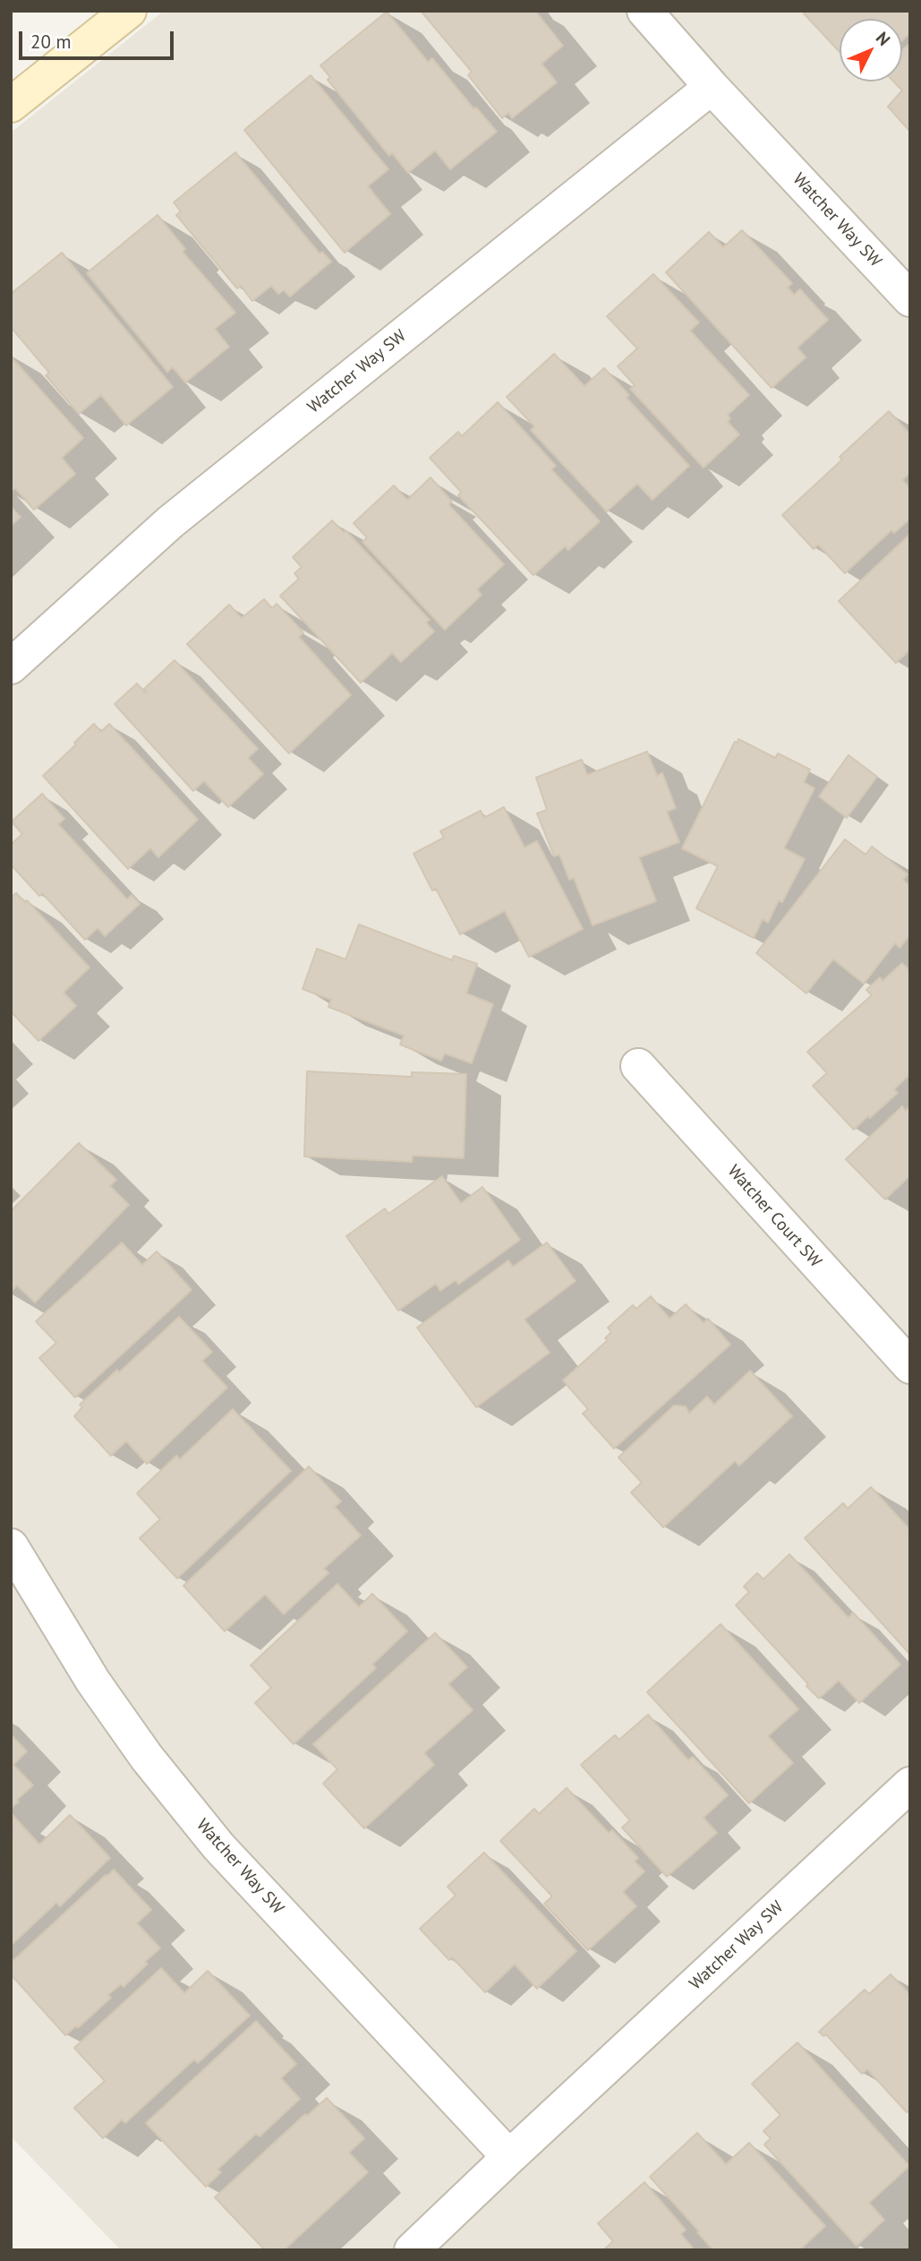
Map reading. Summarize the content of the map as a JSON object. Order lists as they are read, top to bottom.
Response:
{
  "streets": {
    "street": ["Watcher Way SW", "Watcher Court SW"]
  },
  "scale_bar": "20 m",
  "north": "top right"
}
